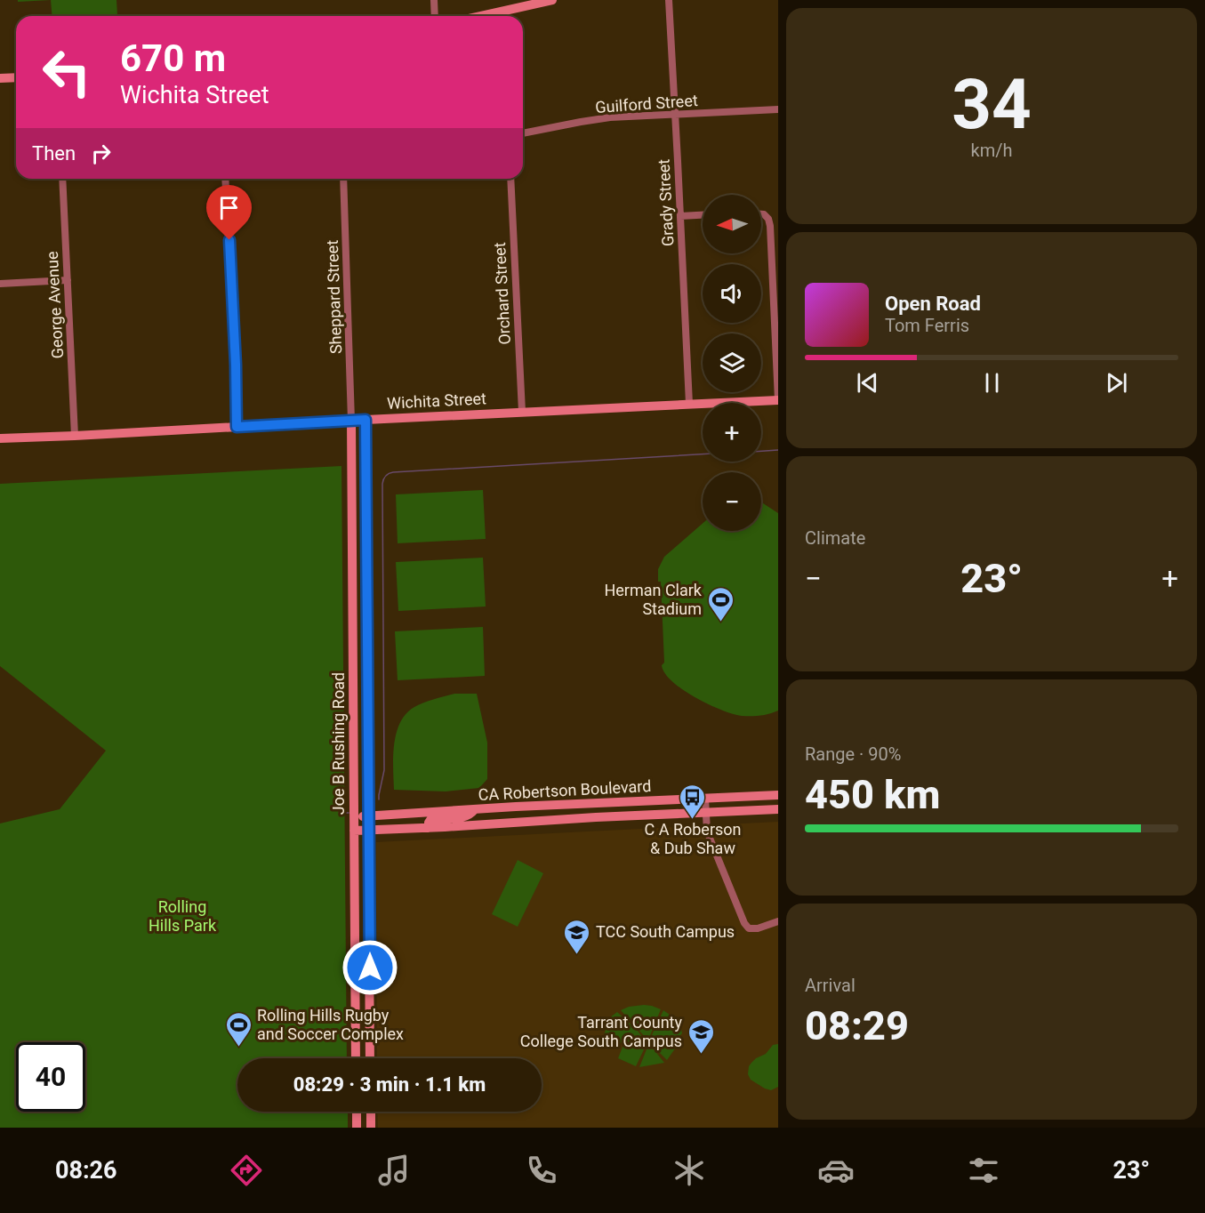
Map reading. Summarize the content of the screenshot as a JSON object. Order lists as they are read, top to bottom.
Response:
{
  "streets": {
    "street": [
      "Guilford Street",
      "Grady Street",
      "Orchard Street",
      "Sheppard Street",
      "George Avenue",
      "Wichita Street",
      "Joe B Rushing Road",
      "CA Robertson Boulevard"
    ]
  },
  "crossings": [
    ["Guilford Street", "Grady Street"],
    ["Grady Street", "Wichita Street"],
    ["Orchard Street", "Wichita Street"],
    ["Sheppard Street", "Wichita Street"],
    ["Sheppard Street", "Joe B Rushing Road"],
    ["George Avenue", "Wichita Street"],
    ["Wichita Street", "Joe B Rushing Road"],
    ["Joe B Rushing Road", "CA Robertson Boulevard"]
  ],
  "parks": ["Rolling Hills Park"],
  "places": {
    "sports": ["Herman Clark Stadium", "Rolling Hills Rugby and Soccer Complex"],
    "bus stop": ["C A Roberson & Dub Shaw"],
    "school or university": ["TCC South Campus", "Tarrant County College South Campus"]
  },
  "north": "left",
  "page": {
    "tile": [
      ["34", "km/h"],
      "Climate",
      ["Range · 90%", "450 km"],
      ["Arrival", "08:29"]
    ],
    "turn": ["670 m", "Wichita Street"],
    "then": "Then",
    "map_buttons": ["+", "−"],
    "song": ["Open Road", "Tom Ferris"],
    "heat": ["−", "23°", "+"],
    "limit": "40",
    "trip": "08:29 · 3 min · 1.1 km",
    "tabs": ["08:26", "23°"]
  }
}
